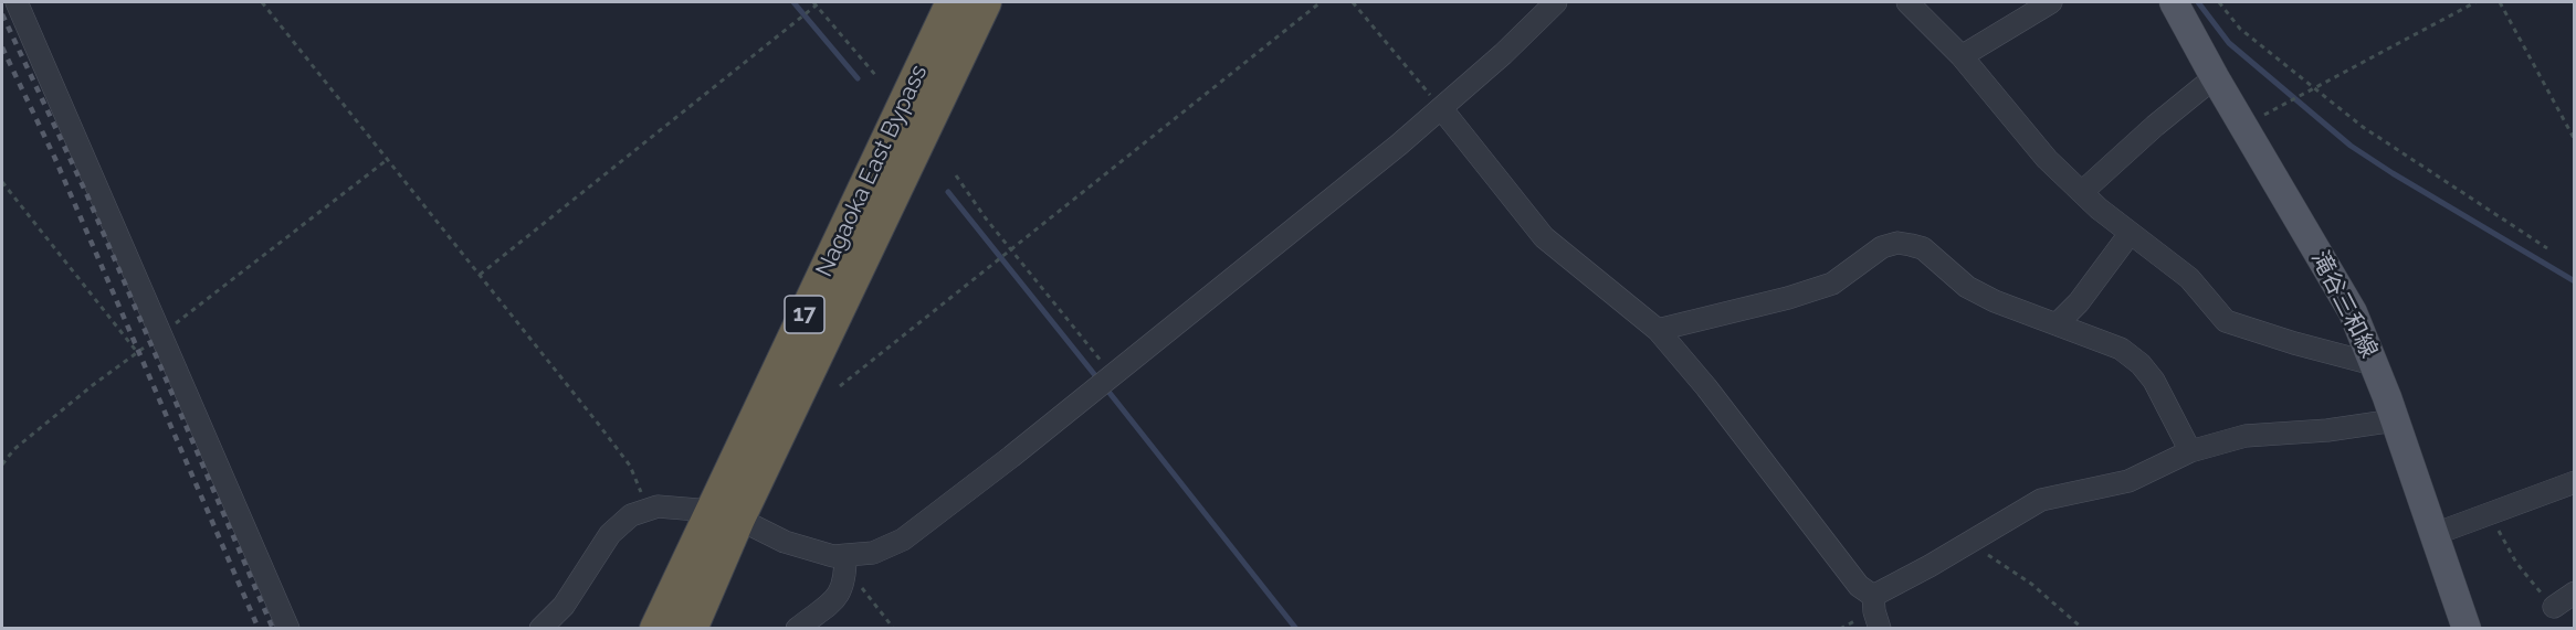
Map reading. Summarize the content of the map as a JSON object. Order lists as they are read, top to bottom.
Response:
{
  "streets": {
    "highway": ["Nagaoka East Bypass", "17"],
    "main road": ["滝谷三和線"]
  }
}
